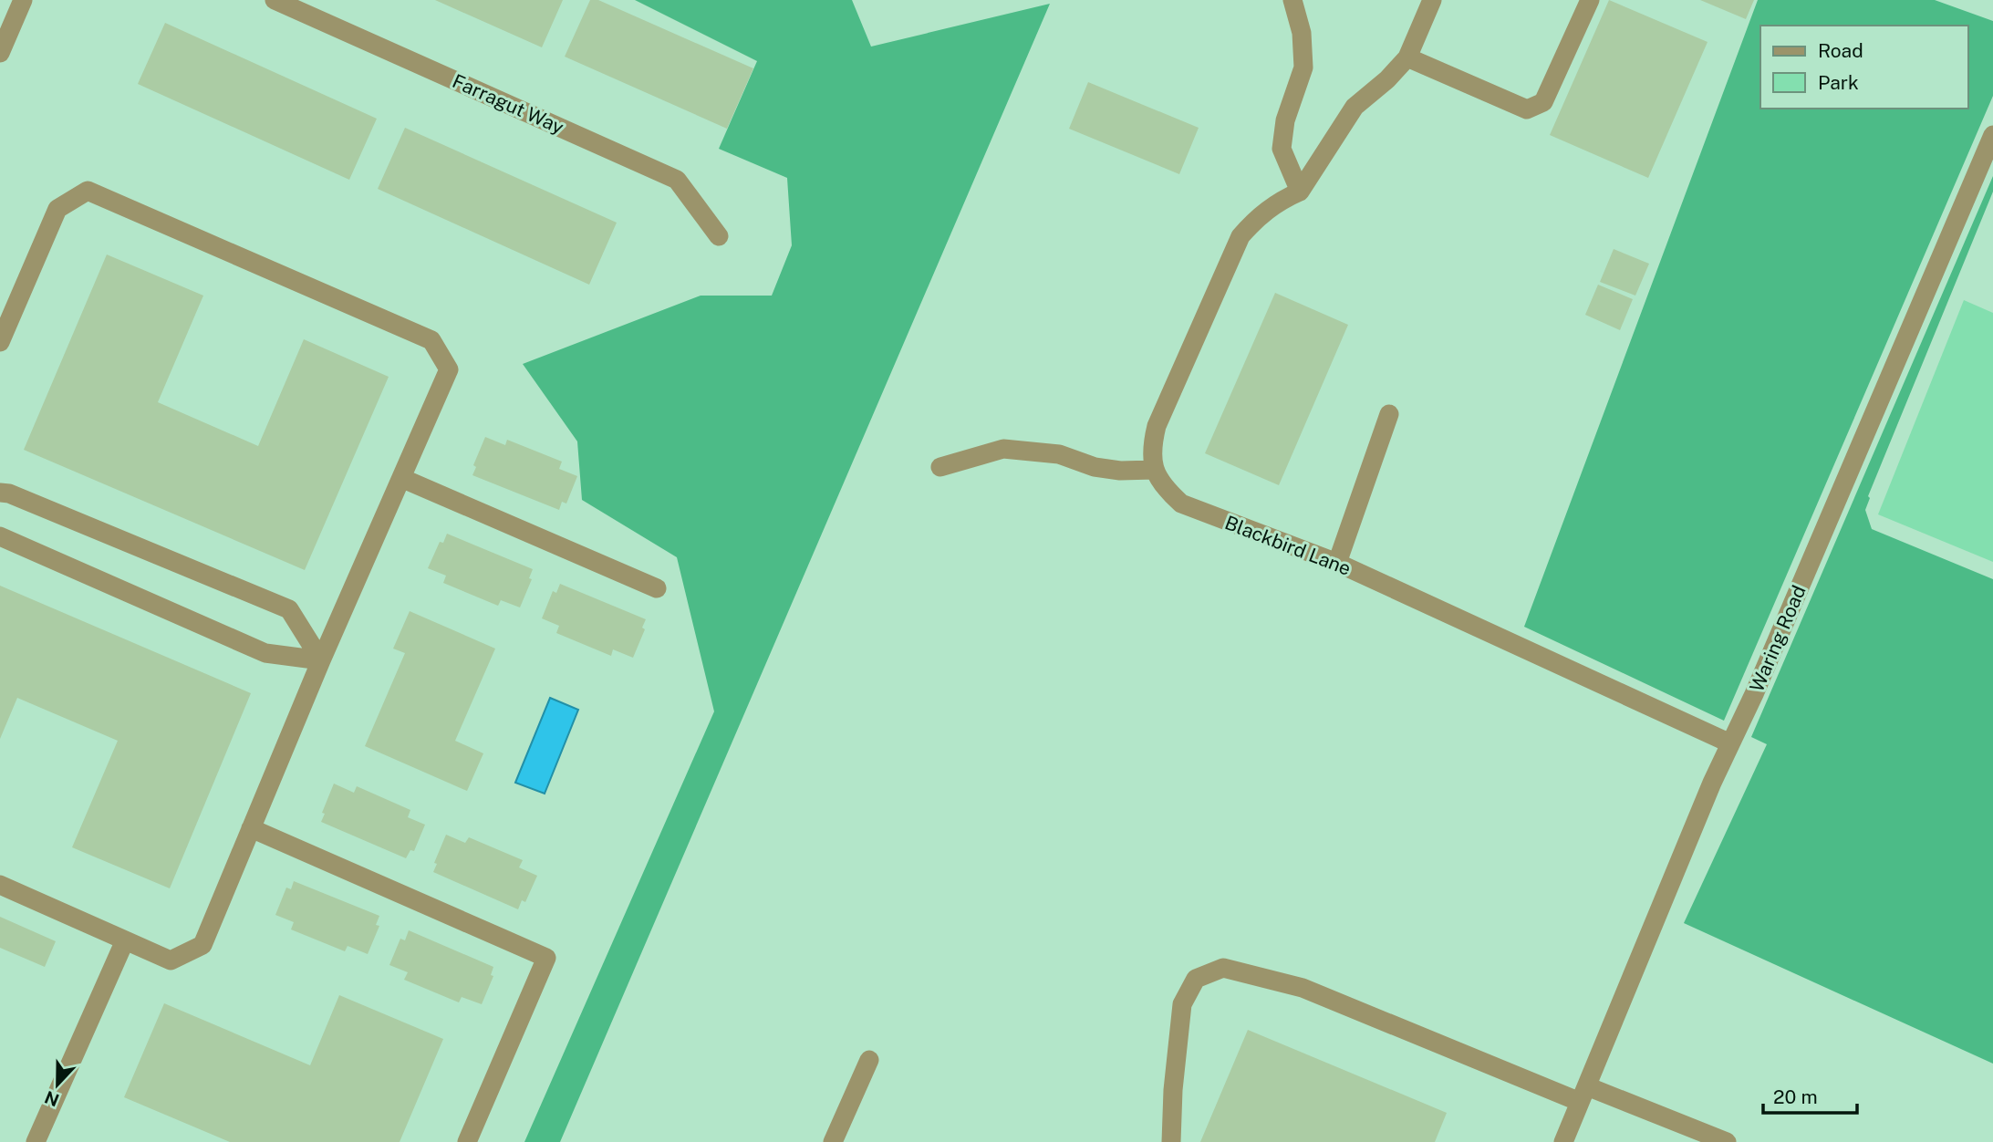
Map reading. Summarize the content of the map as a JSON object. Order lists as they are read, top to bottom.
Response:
{
  "streets": {
    "street": ["Farragut Way", "Blackbird Lane", "Waring Road"]
  },
  "crossings": [
    ["Blackbird Lane", "Waring Road"]
  ],
  "legend": ["Road", "Park"],
  "scale_bar": "20 m",
  "north": "bottom"
}
